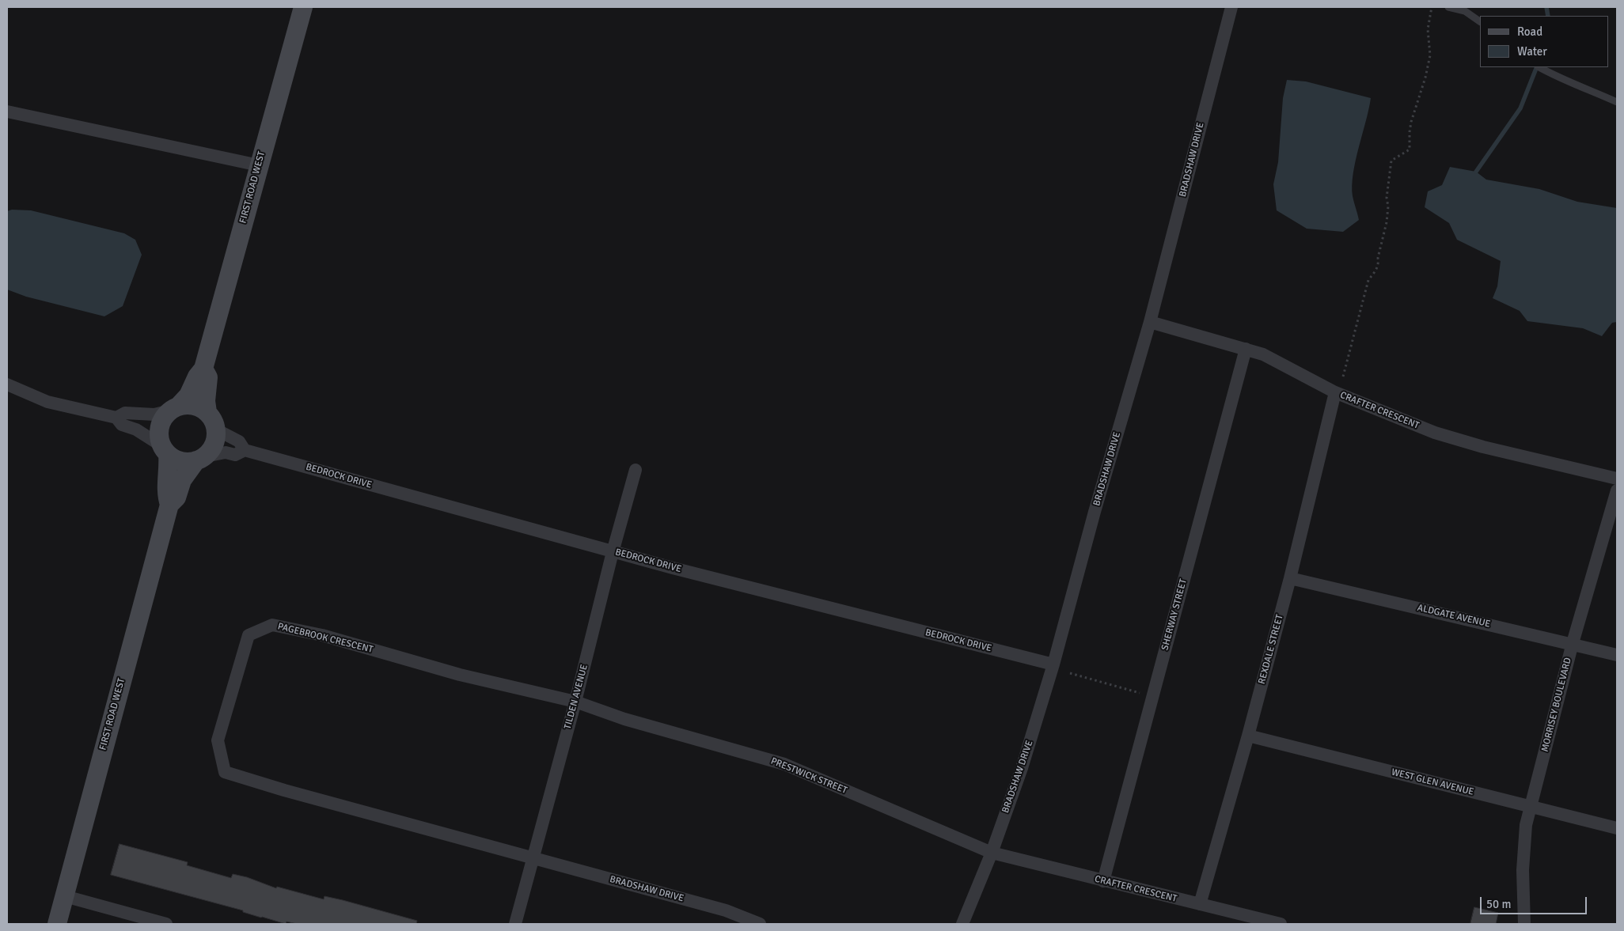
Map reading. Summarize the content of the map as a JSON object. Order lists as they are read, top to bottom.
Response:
{
  "streets": {
    "street": [
      "BRADSHAW DRIVE",
      "FIRST ROAD WEST",
      "CRAFTER CRESCENT",
      "BEDROCK DRIVE",
      "SHERWAY STREET",
      "ALDGATE AVENUE",
      "PAGEBROOK CRESCENT",
      "REXDALE STREET",
      "TILDEN AVENUE",
      "MORRISEY BOULEVARD",
      "PRESTWICK STREET",
      "WEST GLEN AVENUE"
    ]
  },
  "crossings": [
    ["BRADSHAW DRIVE", "CRAFTER CRESCENT"],
    ["BRADSHAW DRIVE", "BEDROCK DRIVE"],
    ["BRADSHAW DRIVE", "PAGEBROOK CRESCENT"],
    ["BRADSHAW DRIVE", "TILDEN AVENUE"],
    ["BRADSHAW DRIVE", "PRESTWICK STREET"],
    ["FIRST ROAD WEST", "BEDROCK DRIVE"],
    ["CRAFTER CRESCENT", "SHERWAY STREET"],
    ["CRAFTER CRESCENT", "REXDALE STREET"],
    ["CRAFTER CRESCENT", "PRESTWICK STREET"],
    ["BEDROCK DRIVE", "TILDEN AVENUE"],
    ["ALDGATE AVENUE", "REXDALE STREET"],
    ["ALDGATE AVENUE", "MORRISEY BOULEVARD"],
    ["PAGEBROOK CRESCENT", "TILDEN AVENUE"],
    ["PAGEBROOK CRESCENT", "PRESTWICK STREET"],
    ["REXDALE STREET", "WEST GLEN AVENUE"],
    ["TILDEN AVENUE", "PRESTWICK STREET"],
    ["MORRISEY BOULEVARD", "WEST GLEN AVENUE"]
  ],
  "legend": ["Road", "Water"],
  "scale_bar": "50 m"
}
